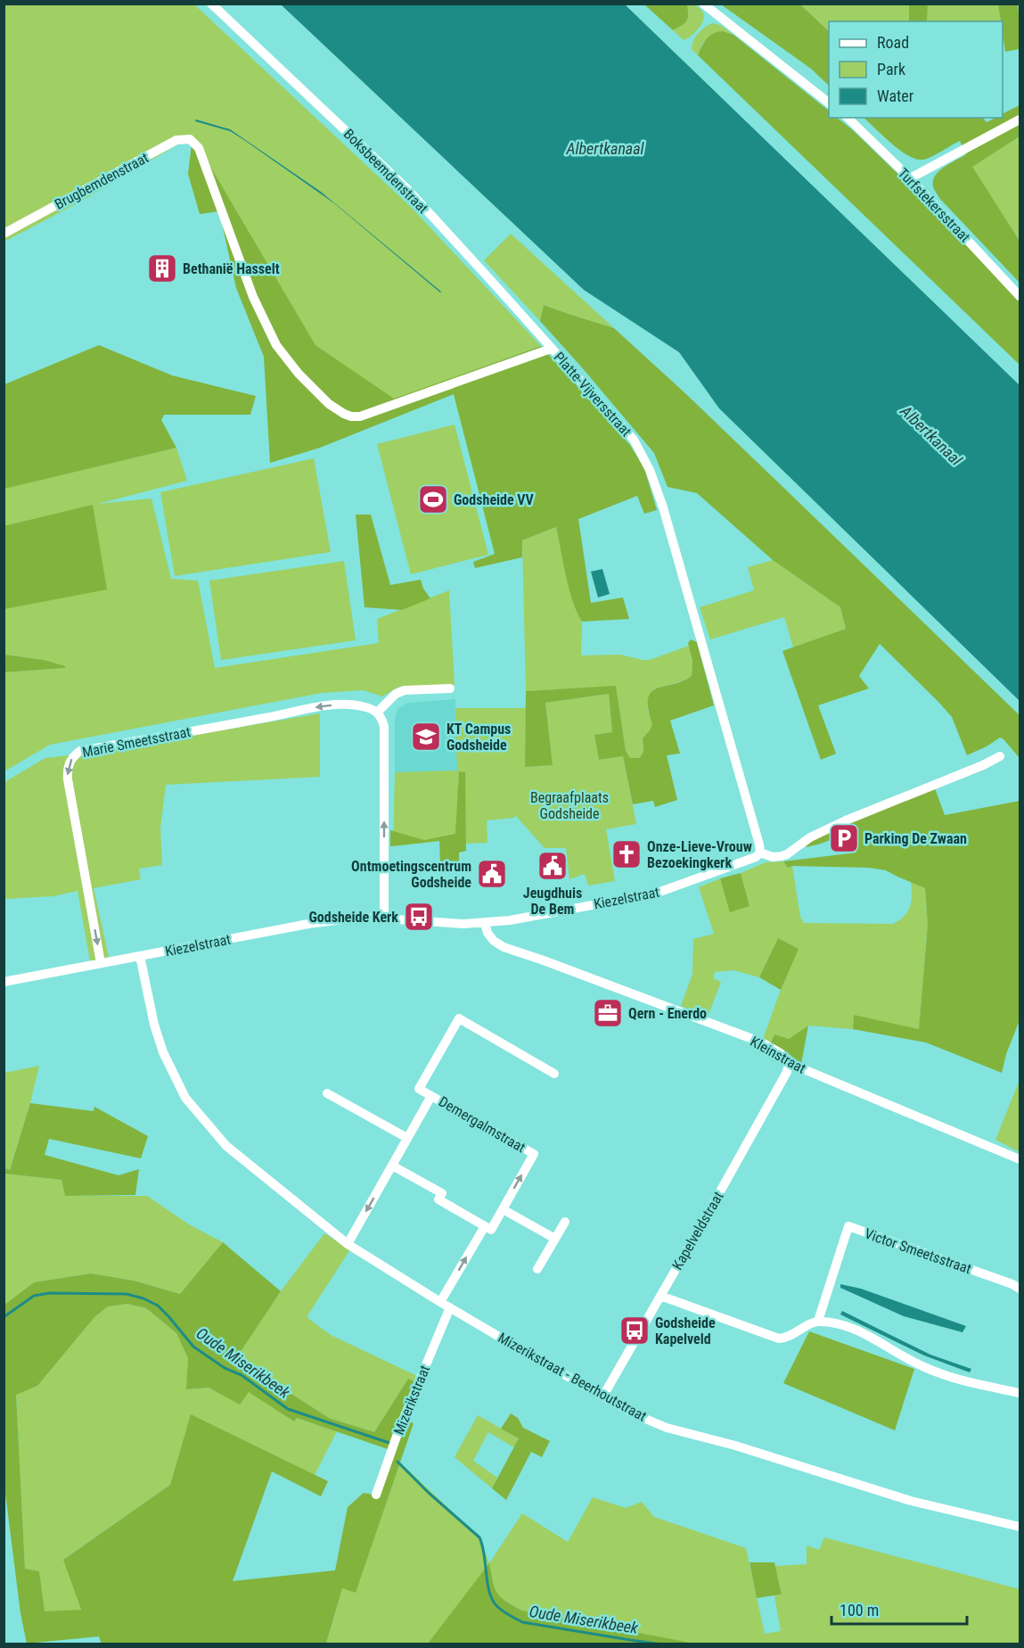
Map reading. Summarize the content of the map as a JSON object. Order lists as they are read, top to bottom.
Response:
{
  "streets": {
    "street": [
      "Boksbeemdenstraat",
      "Brugbemdenstraat",
      "Turfstekersstraat",
      "Platte-Vijversstraat",
      "Marie Smeetsstraat",
      "Kiezelstraat",
      "Kleinstraat",
      "Demergalmstraat",
      "Kapelveldstraat",
      "Victor Smeetsstraat",
      "Mizerikstraat - Beerhoutstraat",
      "Mizerikstraat"
    ]
  },
  "crossings": [
    ["Boksbeemdenstraat", "Platte-Vijversstraat"],
    ["Brugbemdenstraat", "Platte-Vijversstraat"],
    ["Platte-Vijversstraat", "Kiezelstraat"],
    ["Marie Smeetsstraat", "Kiezelstraat"],
    ["Kiezelstraat", "Kleinstraat"],
    ["Kiezelstraat", "Mizerikstraat - Beerhoutstraat"],
    ["Kleinstraat", "Kapelveldstraat"],
    ["Demergalmstraat", "Mizerikstraat - Beerhoutstraat"],
    ["Kapelveldstraat", "Mizerikstraat - Beerhoutstraat"],
    ["Mizerikstraat - Beerhoutstraat", "Mizerikstraat"]
  ],
  "water": ["Albertkanaal", "Oude Miserikbeek"],
  "parks": ["Begraafplaats Godsheide"],
  "places": {
    "building": ["Bethanië Hasselt"],
    "sports": ["Godsheide VV"],
    "school or university": ["KT Campus Godsheide"],
    "parking": ["Parking De Zwaan"],
    "church": ["Onze-Lieve-Vrouw Bezoekingkerk"],
    "public building": ["Jeugdhuis De Bem", "Ontmoetingscentrum Godsheide"],
    "bus stop": ["Godsheide Kerk", "Godsheide Kapelveld"],
    "office": ["Qern - Enerdo"]
  },
  "legend": ["Road", "Park", "Water"],
  "scale_bar": "100 m"
}
